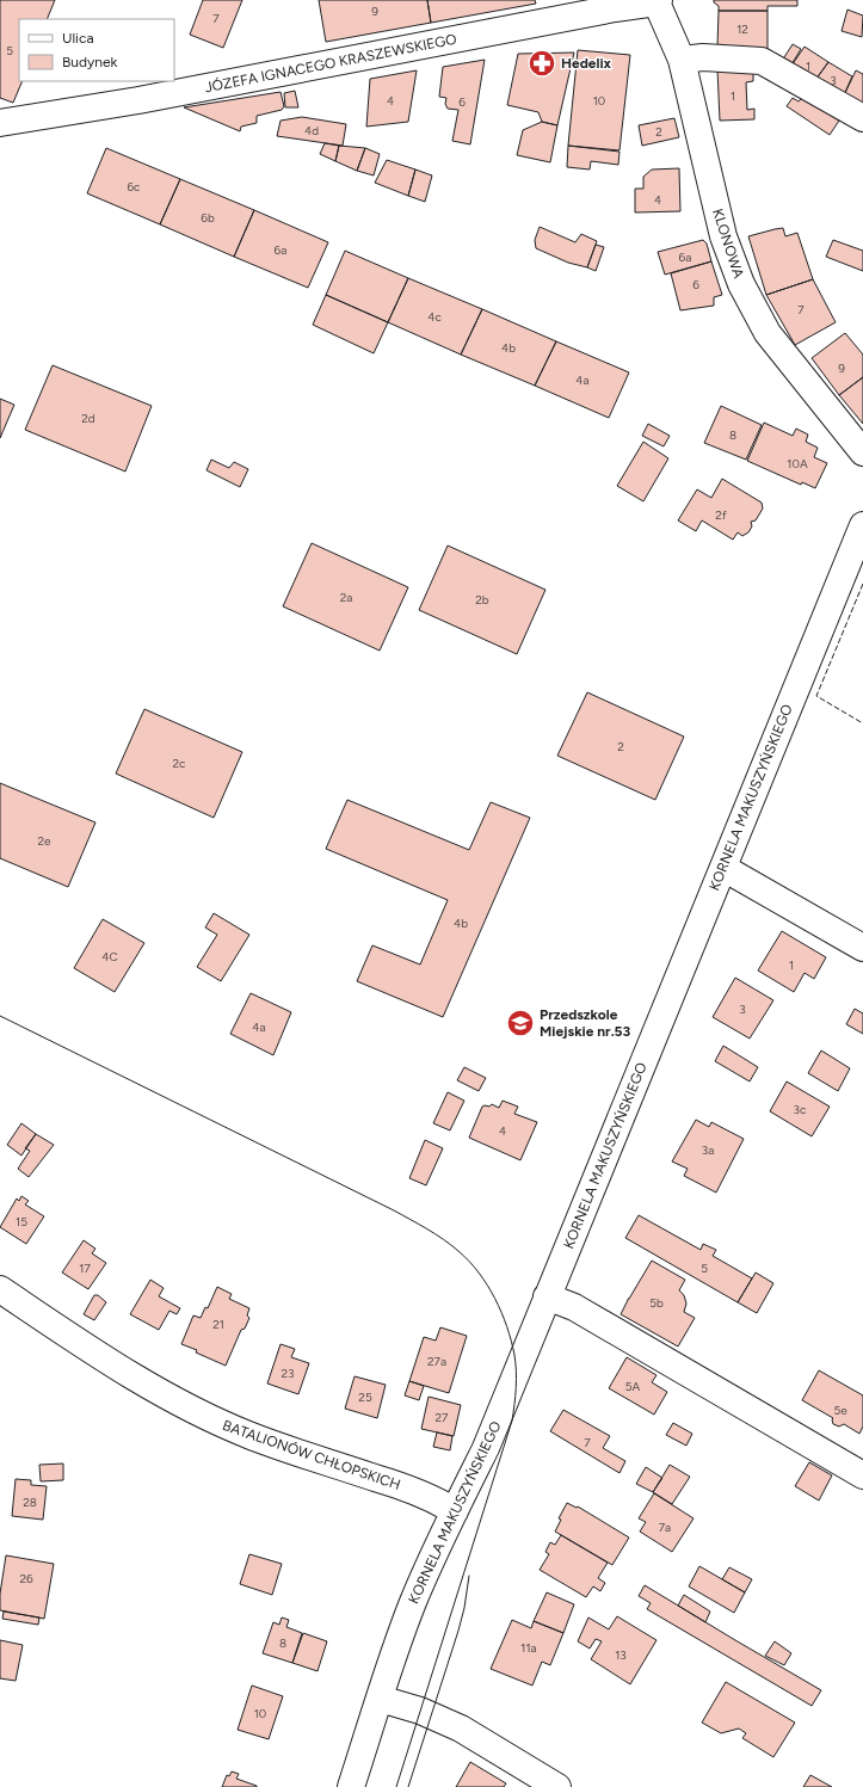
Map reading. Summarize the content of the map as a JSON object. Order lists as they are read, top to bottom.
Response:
{
  "streets": {
    "street": [
      "JÓZEFA IGNACEGO KRASZEWSKIEGO",
      "KLONOWA",
      "KORNELA MAKUSZYŃSKIEGO",
      "BATALIONÓW CHŁOPSKICH"
    ]
  },
  "crossings": [
    ["JÓZEFA IGNACEGO KRASZEWSKIEGO", "KLONOWA"],
    ["KORNELA MAKUSZYŃSKIEGO", "BATALIONÓW CHŁOPSKICH"]
  ],
  "places": {
    "pharmacy": ["Hedelix"],
    "school or university": ["Przedszkole Miejskie nr.53"]
  },
  "house_numbers": [
    "9",
    "7",
    "12",
    "5",
    "1",
    "3",
    "1",
    "4",
    "10",
    "6",
    "4d",
    "2",
    "6c",
    "4",
    "6b",
    "6a",
    "6a",
    "6",
    "7",
    "4c",
    "4b",
    "9",
    "4a",
    "2d",
    "8",
    "10A",
    "2f",
    "2a",
    "2b",
    "2",
    "2c",
    "2e",
    "4b",
    "4C",
    "1",
    "3",
    "4a",
    "3c",
    "4",
    "3a",
    "15",
    "17",
    "5",
    "5b",
    "21",
    "27a",
    "23",
    "5A",
    "25",
    "5e",
    "27",
    "7",
    "28",
    "7a",
    "26",
    "8",
    "11a",
    "13",
    "10"
  ],
  "legend": ["Ulica", "Budynek"]
}
